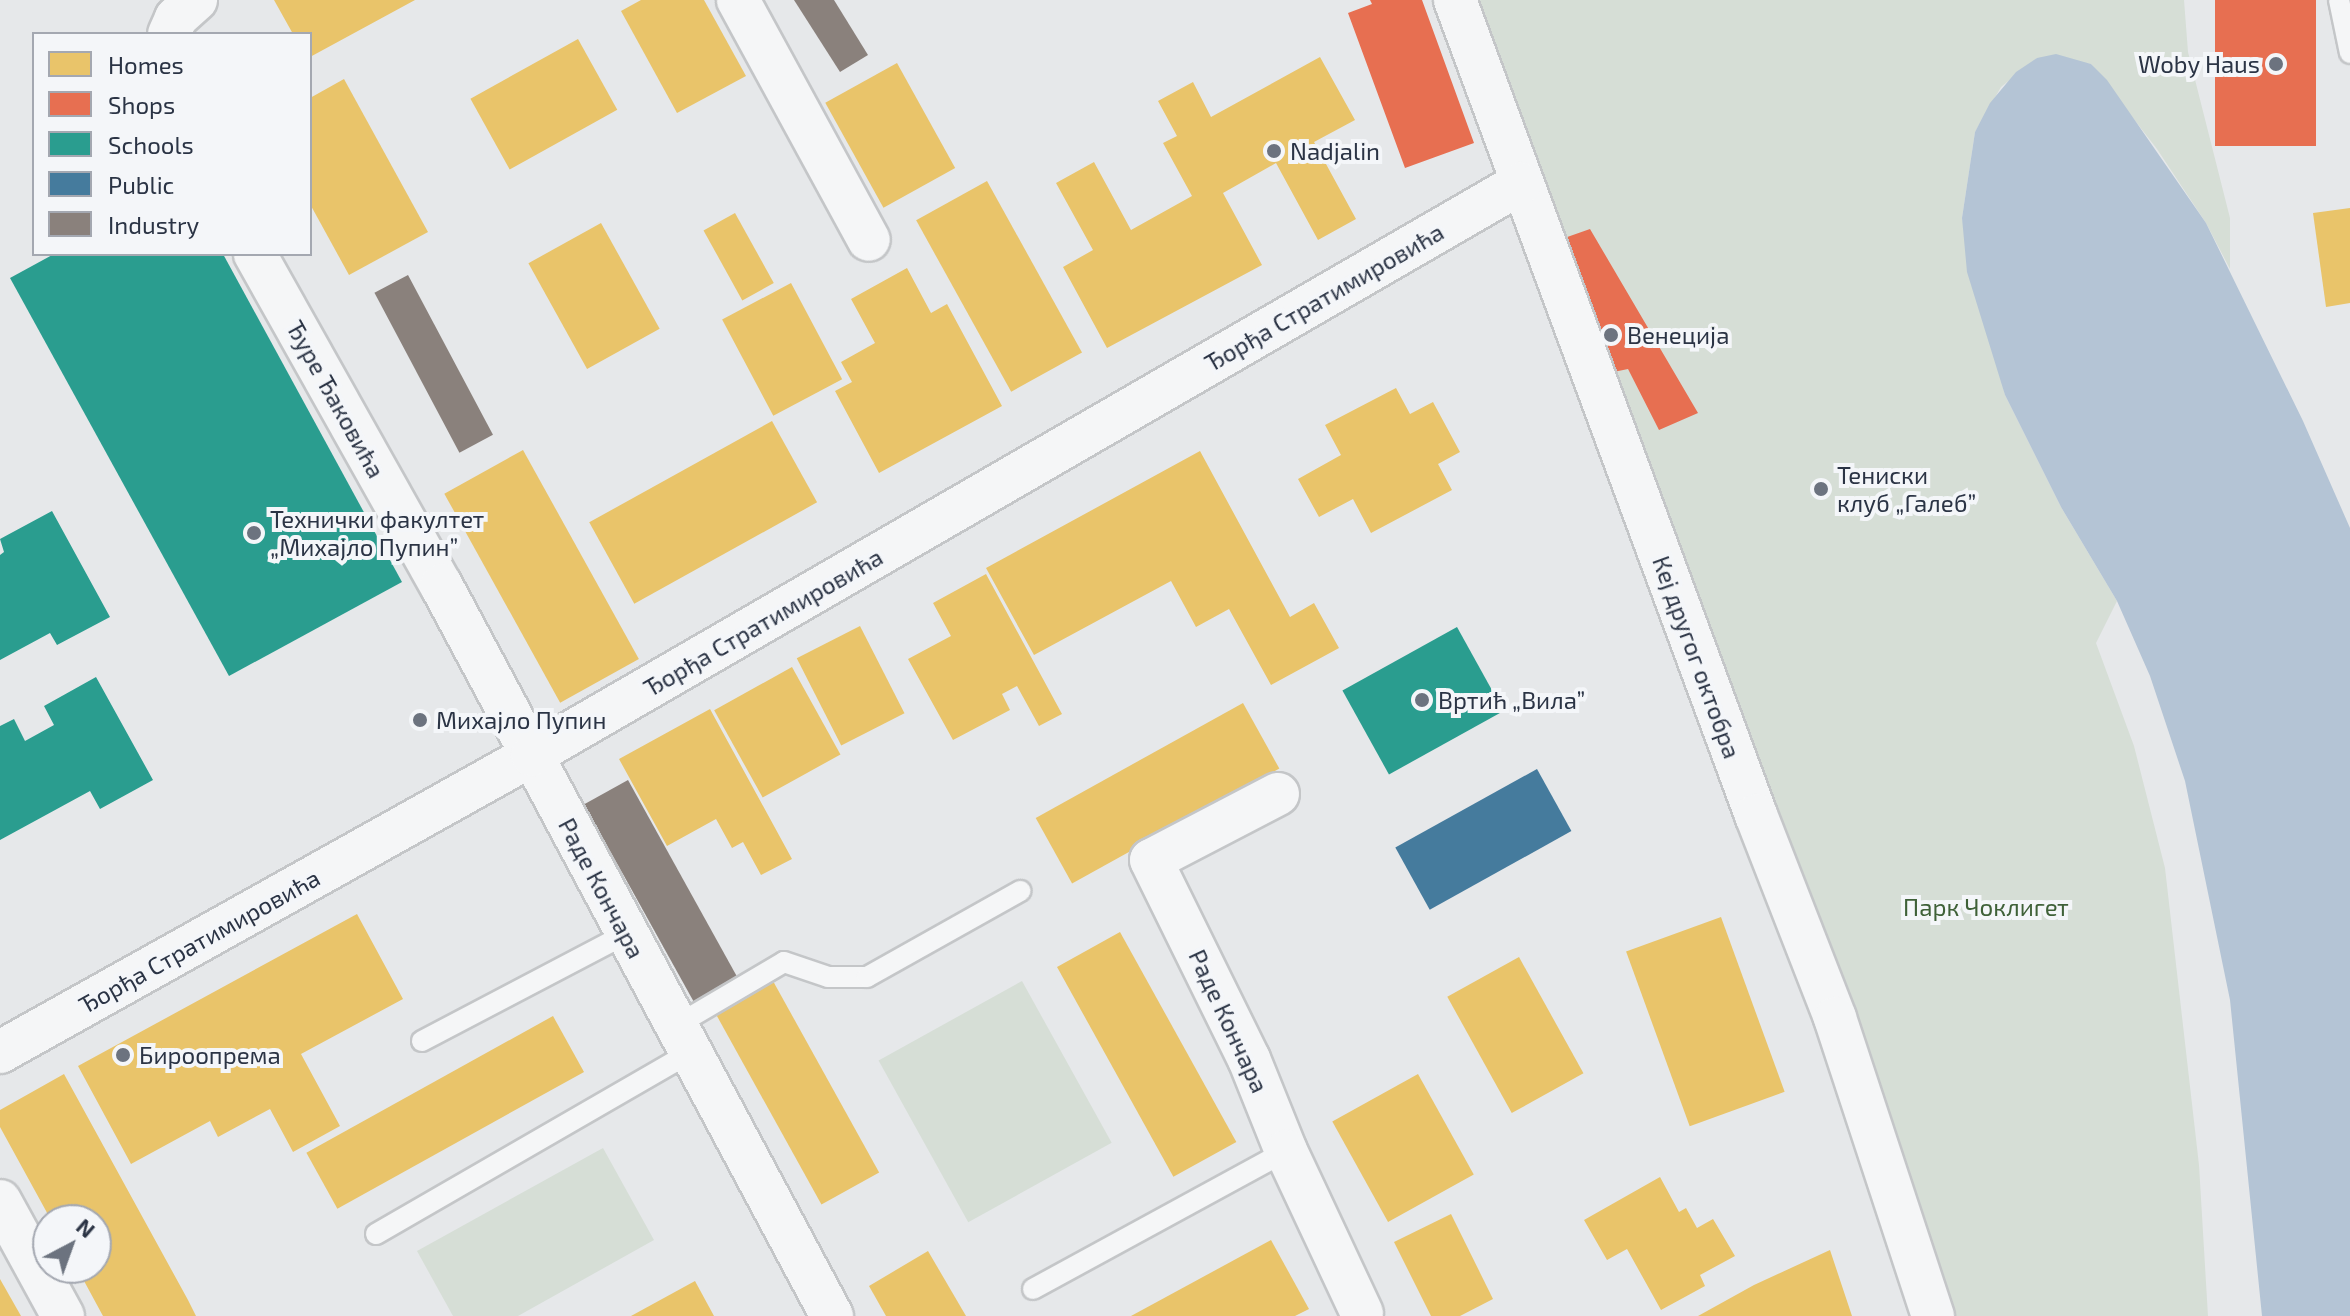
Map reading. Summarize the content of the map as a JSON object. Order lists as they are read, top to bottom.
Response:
{
  "streets": {
    "street": [
      "Ђорђа Стратимировића",
      "Ђуре Ђаковића",
      "Кеј другог октобра",
      "Раде Кончара"
    ]
  },
  "crossings": [
    ["Ђорђа Стратимировића", "Ђуре Ђаковића"],
    ["Ђорђа Стратимировића", "Кеј другог октобра"],
    ["Ђорђа Стратимировића", "Раде Кончара"],
    ["Ђуре Ђаковића", "Раде Кончара"]
  ],
  "parks": ["Парк Чоклигет"],
  "places": [
    "Woby Haus",
    "Nadjalin",
    "Венеција",
    "Тениски клуб „Галеб”",
    "Технички факултет „Михајло Пупин”",
    "Вртић „Вила”",
    "Михајло Пупин",
    "Бироопрема"
  ],
  "legend": [
    "Homes",
    "Shops",
    "Schools",
    "Public",
    "Industry"
  ],
  "north": "top right"
}
